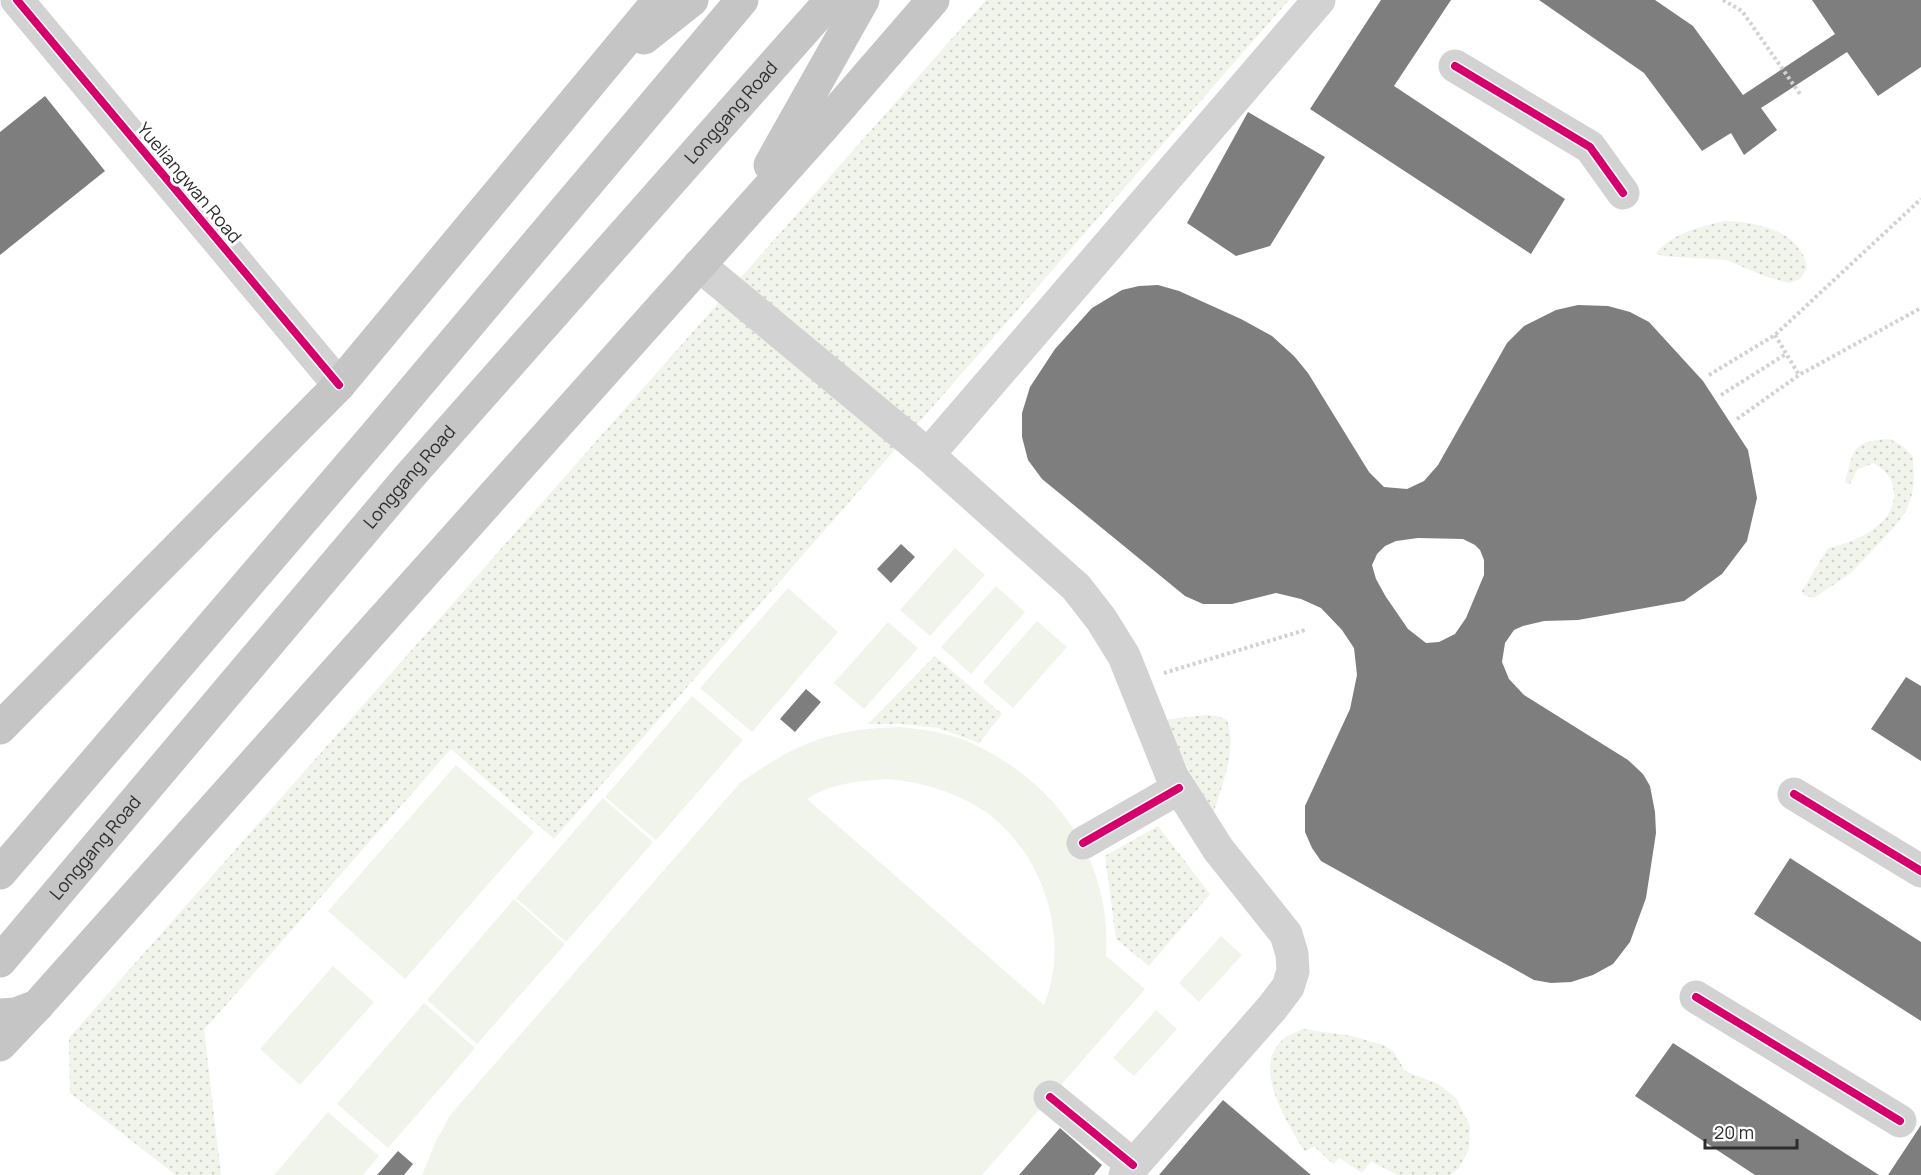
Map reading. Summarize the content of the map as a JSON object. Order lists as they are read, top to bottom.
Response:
{
  "streets": {
    "main road": ["Longgang Road"],
    "street": ["Yueliangwan Road"]
  },
  "scale_bar": "20 m"
}
